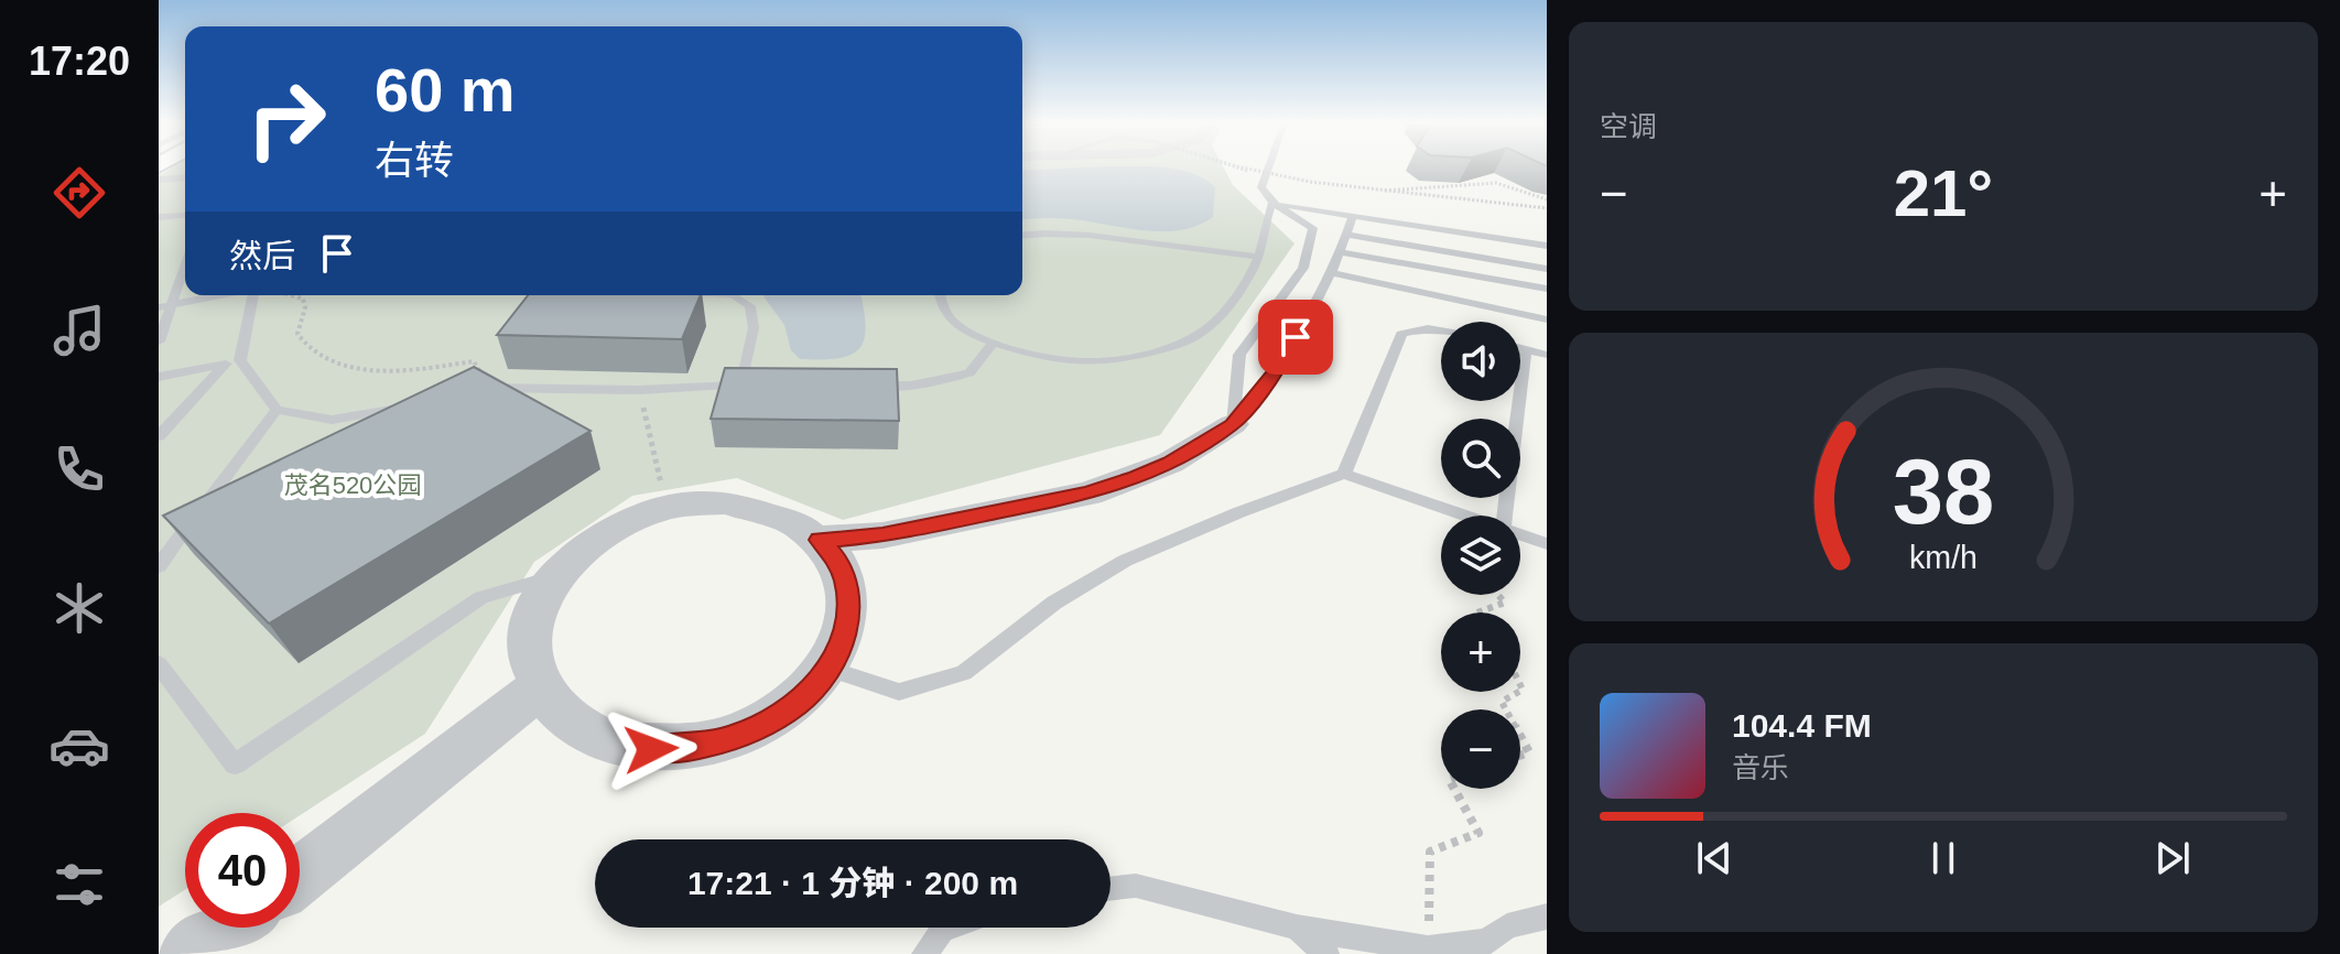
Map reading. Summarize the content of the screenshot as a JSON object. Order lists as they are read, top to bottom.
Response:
{
  "parks": ["茂名520公园"],
  "page": {
    "tabs": "17:20",
    "tile": "空调",
    "turn": ["60 m", "右转"],
    "heat": ["−", "21°", "+"],
    "then": "然后",
    "map_buttons": ["+", "−"],
    "song": ["104.4 FM", "音乐"],
    "limit": "40",
    "trip": "17:21 · 1 分钟 · 200 m",
    "gauge": ["38", "km/h"]
  }
}
